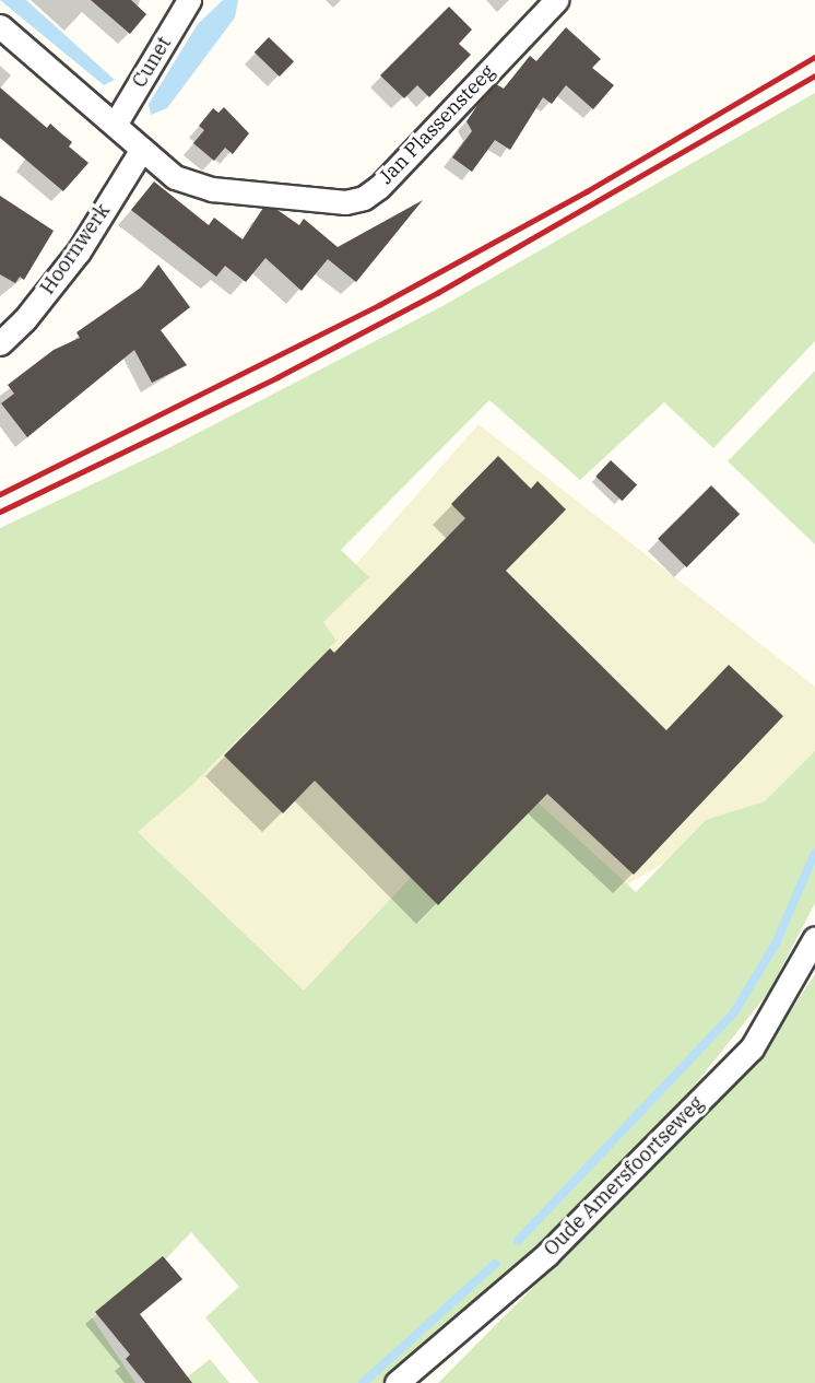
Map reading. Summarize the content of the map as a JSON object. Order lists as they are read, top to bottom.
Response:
{
  "streets": {
    "street": [
      "Cunet",
      "Jan Plassensteeg",
      "Hoornwerk",
      "Oude Amersfoortseweg"
    ]
  },
  "crossings": [
    ["Cunet", "Jan Plassensteeg"],
    ["Jan Plassensteeg", "Hoornwerk"]
  ]
}
